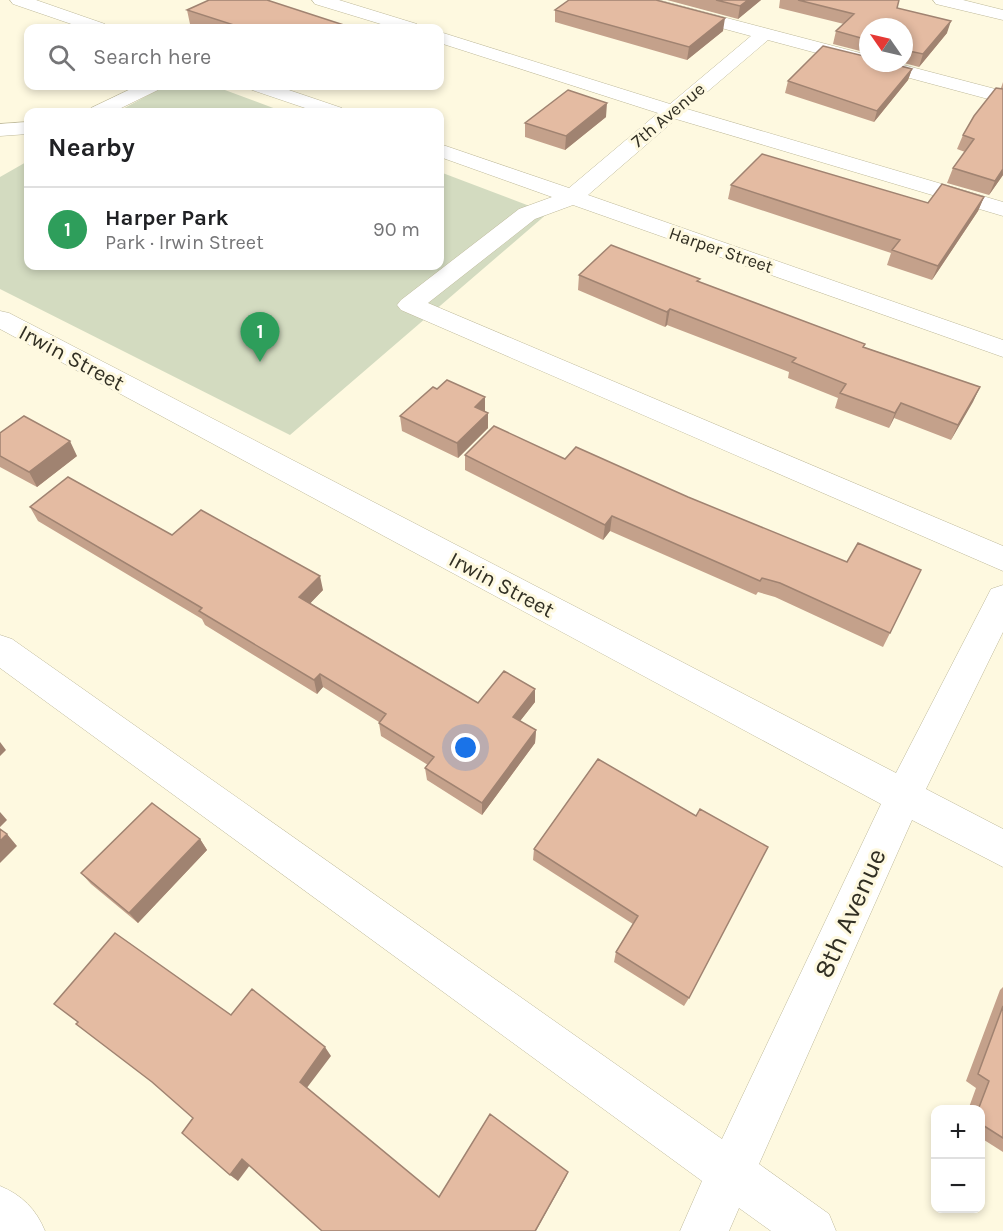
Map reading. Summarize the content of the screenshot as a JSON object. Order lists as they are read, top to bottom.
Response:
{
  "streets": {
    "street": [
      "7th Avenue",
      "Harper Street",
      "Irwin Street",
      "8th Avenue"
    ]
  },
  "crossings": [
    ["7th Avenue", "Harper Street"],
    ["Irwin Street", "8th Avenue"]
  ],
  "north": "top left",
  "page": {
    "search": "Search here",
    "heading": "Nearby",
    "list": [
      {
        "mark": "1",
        "name": "Harper Park",
        "note": "Park · Irwin Street",
        "value": "90 m"
      }
    ],
    "pins": "1",
    "map_buttons": ["+", "−"]
  }
}
